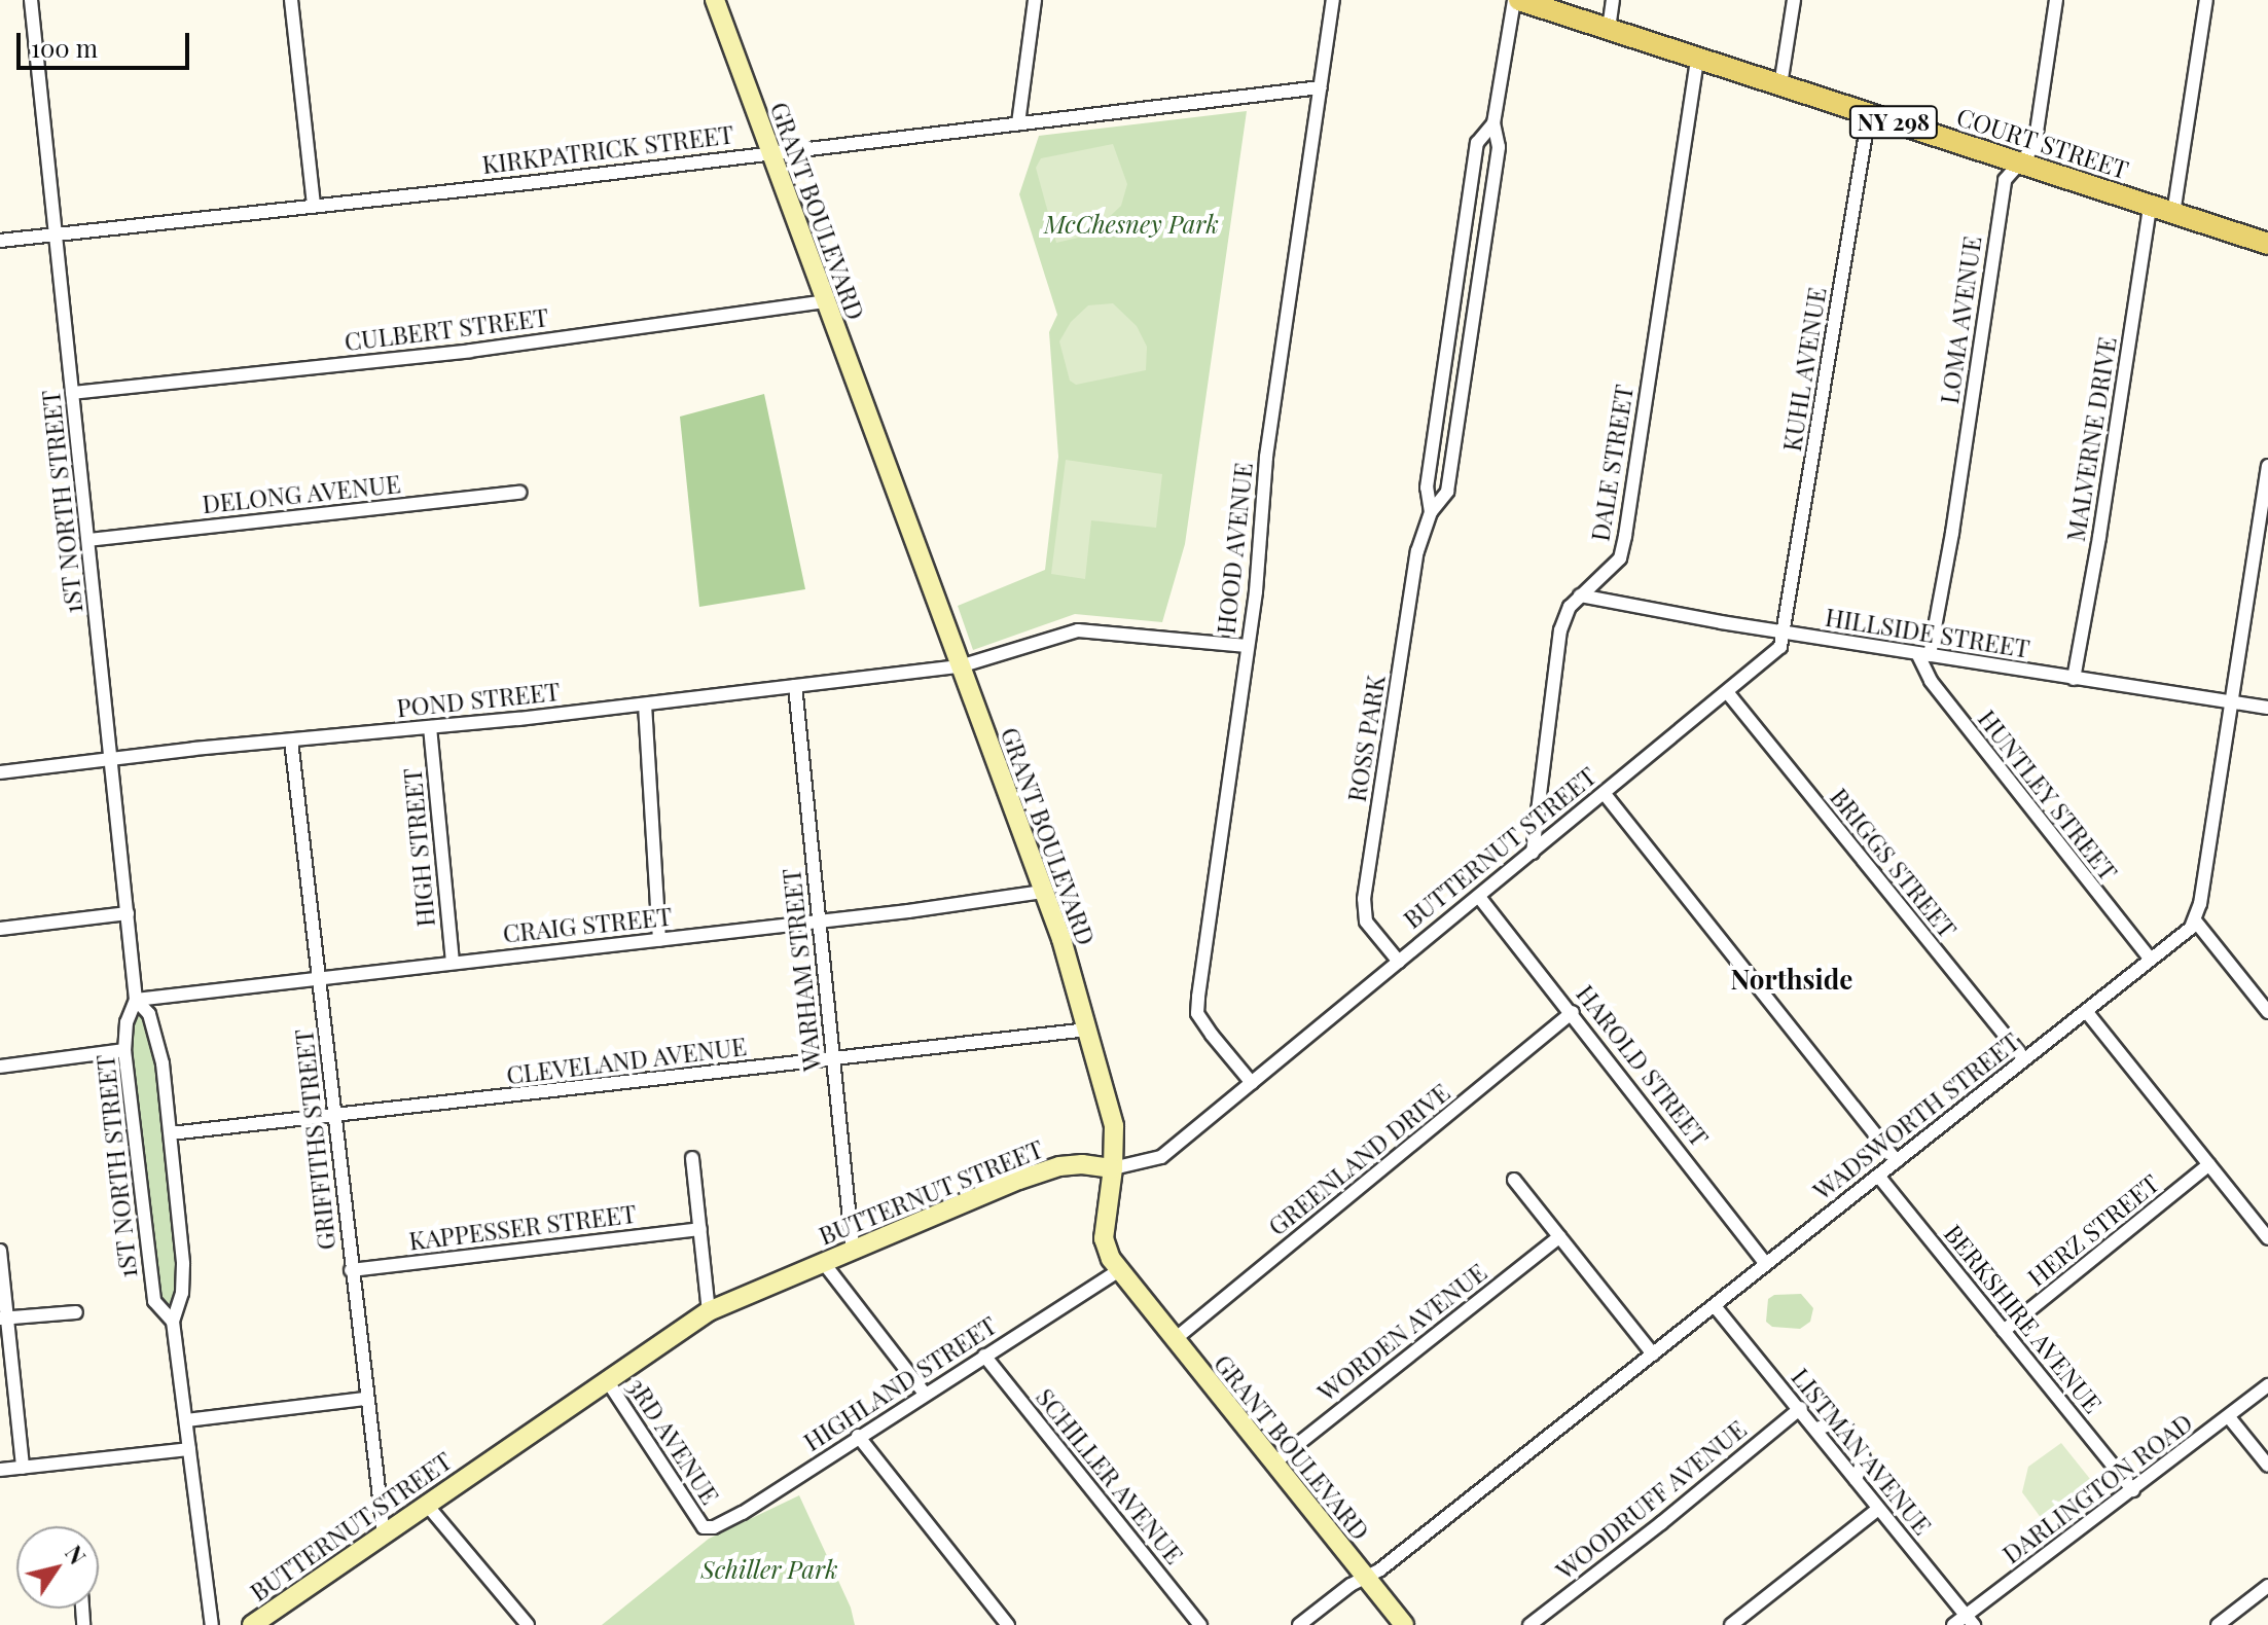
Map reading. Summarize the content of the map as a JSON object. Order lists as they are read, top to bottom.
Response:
{
  "streets": {
    "main road": ["NY 298", "COURT STREET"],
    "street": [
      "KIRKPATRICK STREET",
      "GRANT BOULEVARD",
      "LOMA AVENUE",
      "CULBERT STREET",
      "KUHL AVENUE",
      "MALVERNE DRIVE",
      "DALE STREET",
      "DELONG AVENUE",
      "1ST NORTH STREET",
      "HOOD AVENUE",
      "HILLSIDE STREET",
      "POND STREET",
      "ROSS PARK",
      "HUNTLEY STREET",
      "HIGH STREET",
      "BUTTERNUT STREET",
      "BRIGGS STREET",
      "CRAIG STREET",
      "WARHAM STREET",
      "CLEVELAND AVENUE",
      "HAROLD STREET",
      "WADSWORTH STREET",
      "GRIFFITHS STREET",
      "GREENLAND DRIVE",
      "KAPPESSER STREET",
      "HERZ STREET",
      "BERKSHIRE AVENUE",
      "WORDEN AVENUE",
      "HIGHLAND STREET",
      "3RD AVENUE",
      "LISTMAN AVENUE",
      "SCHILLER AVENUE",
      "DARLINGTON ROAD",
      "WOODRUFF AVENUE"
    ]
  },
  "crossings": [
    ["COURT STREET", "LOMA AVENUE"],
    ["COURT STREET", "KUHL AVENUE"],
    ["COURT STREET", "MALVERNE DRIVE"],
    ["COURT STREET", "DALE STREET"],
    ["COURT STREET", "ROSS PARK"],
    ["KIRKPATRICK STREET", "GRANT BOULEVARD"],
    ["KIRKPATRICK STREET", "1ST NORTH STREET"],
    ["KIRKPATRICK STREET", "HOOD AVENUE"],
    ["GRANT BOULEVARD", "CULBERT STREET"],
    ["GRANT BOULEVARD", "POND STREET"],
    ["GRANT BOULEVARD", "BUTTERNUT STREET"],
    ["GRANT BOULEVARD", "CRAIG STREET"],
    ["GRANT BOULEVARD", "CLEVELAND AVENUE"],
    ["GRANT BOULEVARD", "WADSWORTH STREET"],
    ["GRANT BOULEVARD", "GREENLAND DRIVE"],
    ["GRANT BOULEVARD", "WORDEN AVENUE"],
    ["GRANT BOULEVARD", "HIGHLAND STREET"],
    ["LOMA AVENUE", "HILLSIDE STREET"],
    ["LOMA AVENUE", "HUNTLEY STREET"],
    ["CULBERT STREET", "1ST NORTH STREET"],
    ["KUHL AVENUE", "HILLSIDE STREET"],
    ["KUHL AVENUE", "BUTTERNUT STREET"],
    ["MALVERNE DRIVE", "HILLSIDE STREET"],
    ["DALE STREET", "HILLSIDE STREET"],
    ["DALE STREET", "BUTTERNUT STREET"],
    ["DELONG AVENUE", "1ST NORTH STREET"],
    ["1ST NORTH STREET", "POND STREET"],
    ["1ST NORTH STREET", "CRAIG STREET"],
    ["1ST NORTH STREET", "CLEVELAND AVENUE"],
    ["HOOD AVENUE", "POND STREET"],
    ["HOOD AVENUE", "BUTTERNUT STREET"],
    ["HILLSIDE STREET", "HUNTLEY STREET"],
    ["HILLSIDE STREET", "BUTTERNUT STREET"],
    ["POND STREET", "HIGH STREET"],
    ["POND STREET", "WARHAM STREET"],
    ["POND STREET", "GRIFFITHS STREET"],
    ["ROSS PARK", "BUTTERNUT STREET"],
    ["HUNTLEY STREET", "WADSWORTH STREET"],
    ["HIGH STREET", "CRAIG STREET"],
    ["BUTTERNUT STREET", "BRIGGS STREET"],
    ["BUTTERNUT STREET", "WARHAM STREET"],
    ["BUTTERNUT STREET", "HAROLD STREET"],
    ["BUTTERNUT STREET", "GRIFFITHS STREET"],
    ["BUTTERNUT STREET", "3RD AVENUE"],
    ["BRIGGS STREET", "WADSWORTH STREET"],
    ["CRAIG STREET", "WARHAM STREET"],
    ["CRAIG STREET", "GRIFFITHS STREET"],
    ["WARHAM STREET", "CLEVELAND AVENUE"],
    ["CLEVELAND AVENUE", "GRIFFITHS STREET"],
    ["HAROLD STREET", "WADSWORTH STREET"],
    ["HAROLD STREET", "GREENLAND DRIVE"],
    ["WADSWORTH STREET", "BERKSHIRE AVENUE"],
    ["WADSWORTH STREET", "LISTMAN AVENUE"],
    ["GRIFFITHS STREET", "KAPPESSER STREET"],
    ["HERZ STREET", "BERKSHIRE AVENUE"],
    ["BERKSHIRE AVENUE", "DARLINGTON ROAD"],
    ["HIGHLAND STREET", "3RD AVENUE"],
    ["HIGHLAND STREET", "SCHILLER AVENUE"],
    ["LISTMAN AVENUE", "DARLINGTON ROAD"],
    ["LISTMAN AVENUE", "WOODRUFF AVENUE"]
  ],
  "districts": ["Northside"],
  "parks": ["McChesney Park", "Schiller Park"],
  "scale_bar": "100 m",
  "north": "top right"
}
